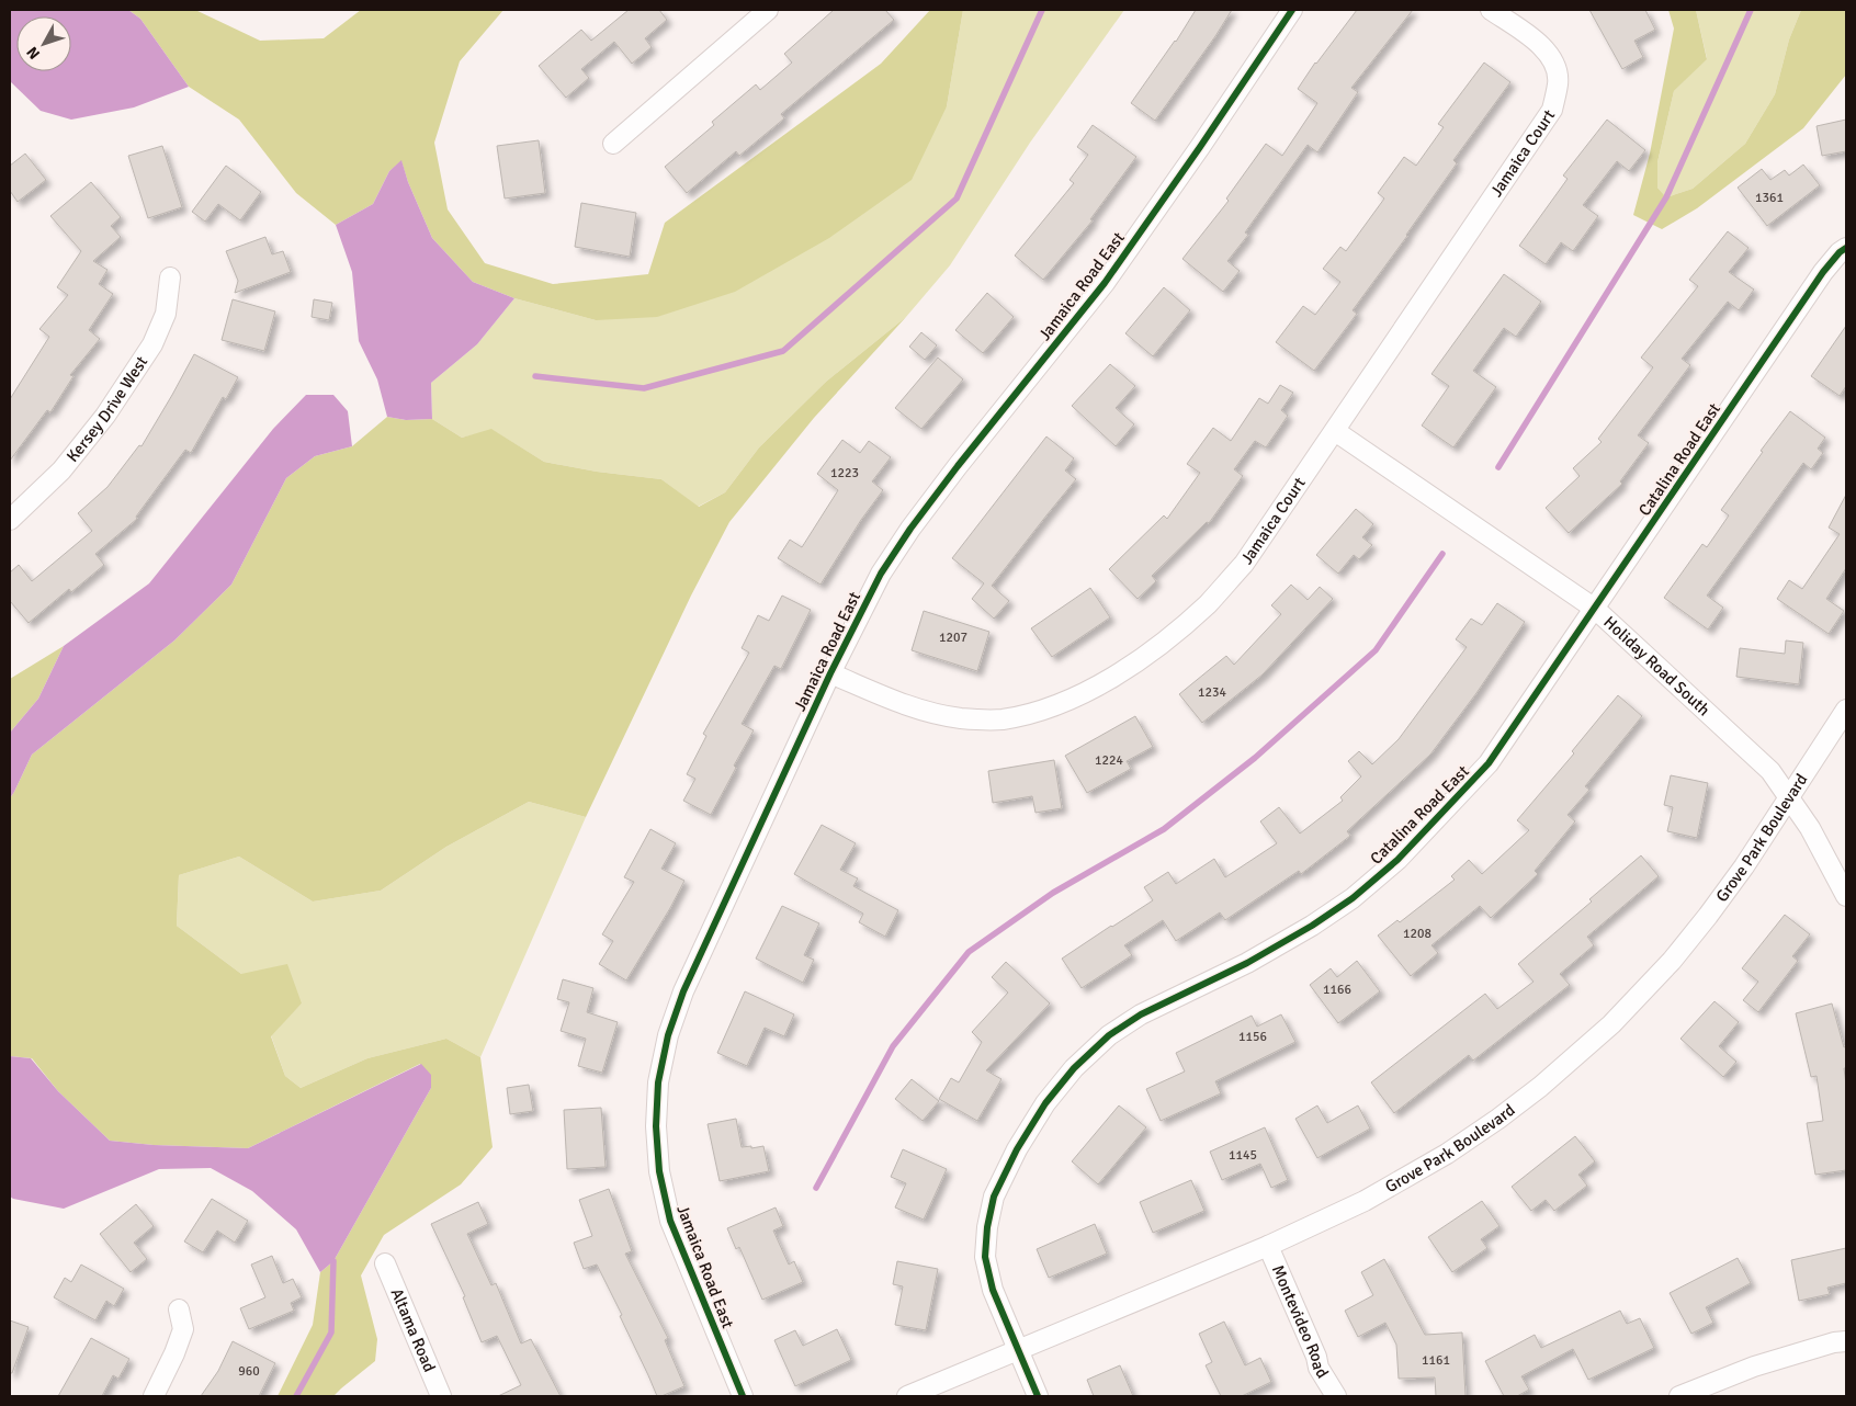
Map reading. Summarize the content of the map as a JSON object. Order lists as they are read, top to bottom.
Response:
{
  "streets": {
    "street": [
      "Jamaica Court",
      "Jamaica Road East",
      "Kersey Drive West",
      "Catalina Road East",
      "Holiday Road South",
      "Grove Park Boulevard",
      "Montevideo Road",
      "Altama Road"
    ]
  },
  "crossings": [
    ["Jamaica Court", "Jamaica Road East"],
    ["Jamaica Court", "Holiday Road South"],
    ["Catalina Road East", "Holiday Road South"],
    ["Catalina Road East", "Grove Park Boulevard"],
    ["Holiday Road South", "Grove Park Boulevard"],
    ["Grove Park Boulevard", "Montevideo Road"]
  ],
  "house_numbers": [
    "1361",
    "1223",
    "1207",
    "1234",
    "1224",
    "1208",
    "1166",
    "1156",
    "1145",
    "1161",
    "960"
  ],
  "north": "bottom left"
}
